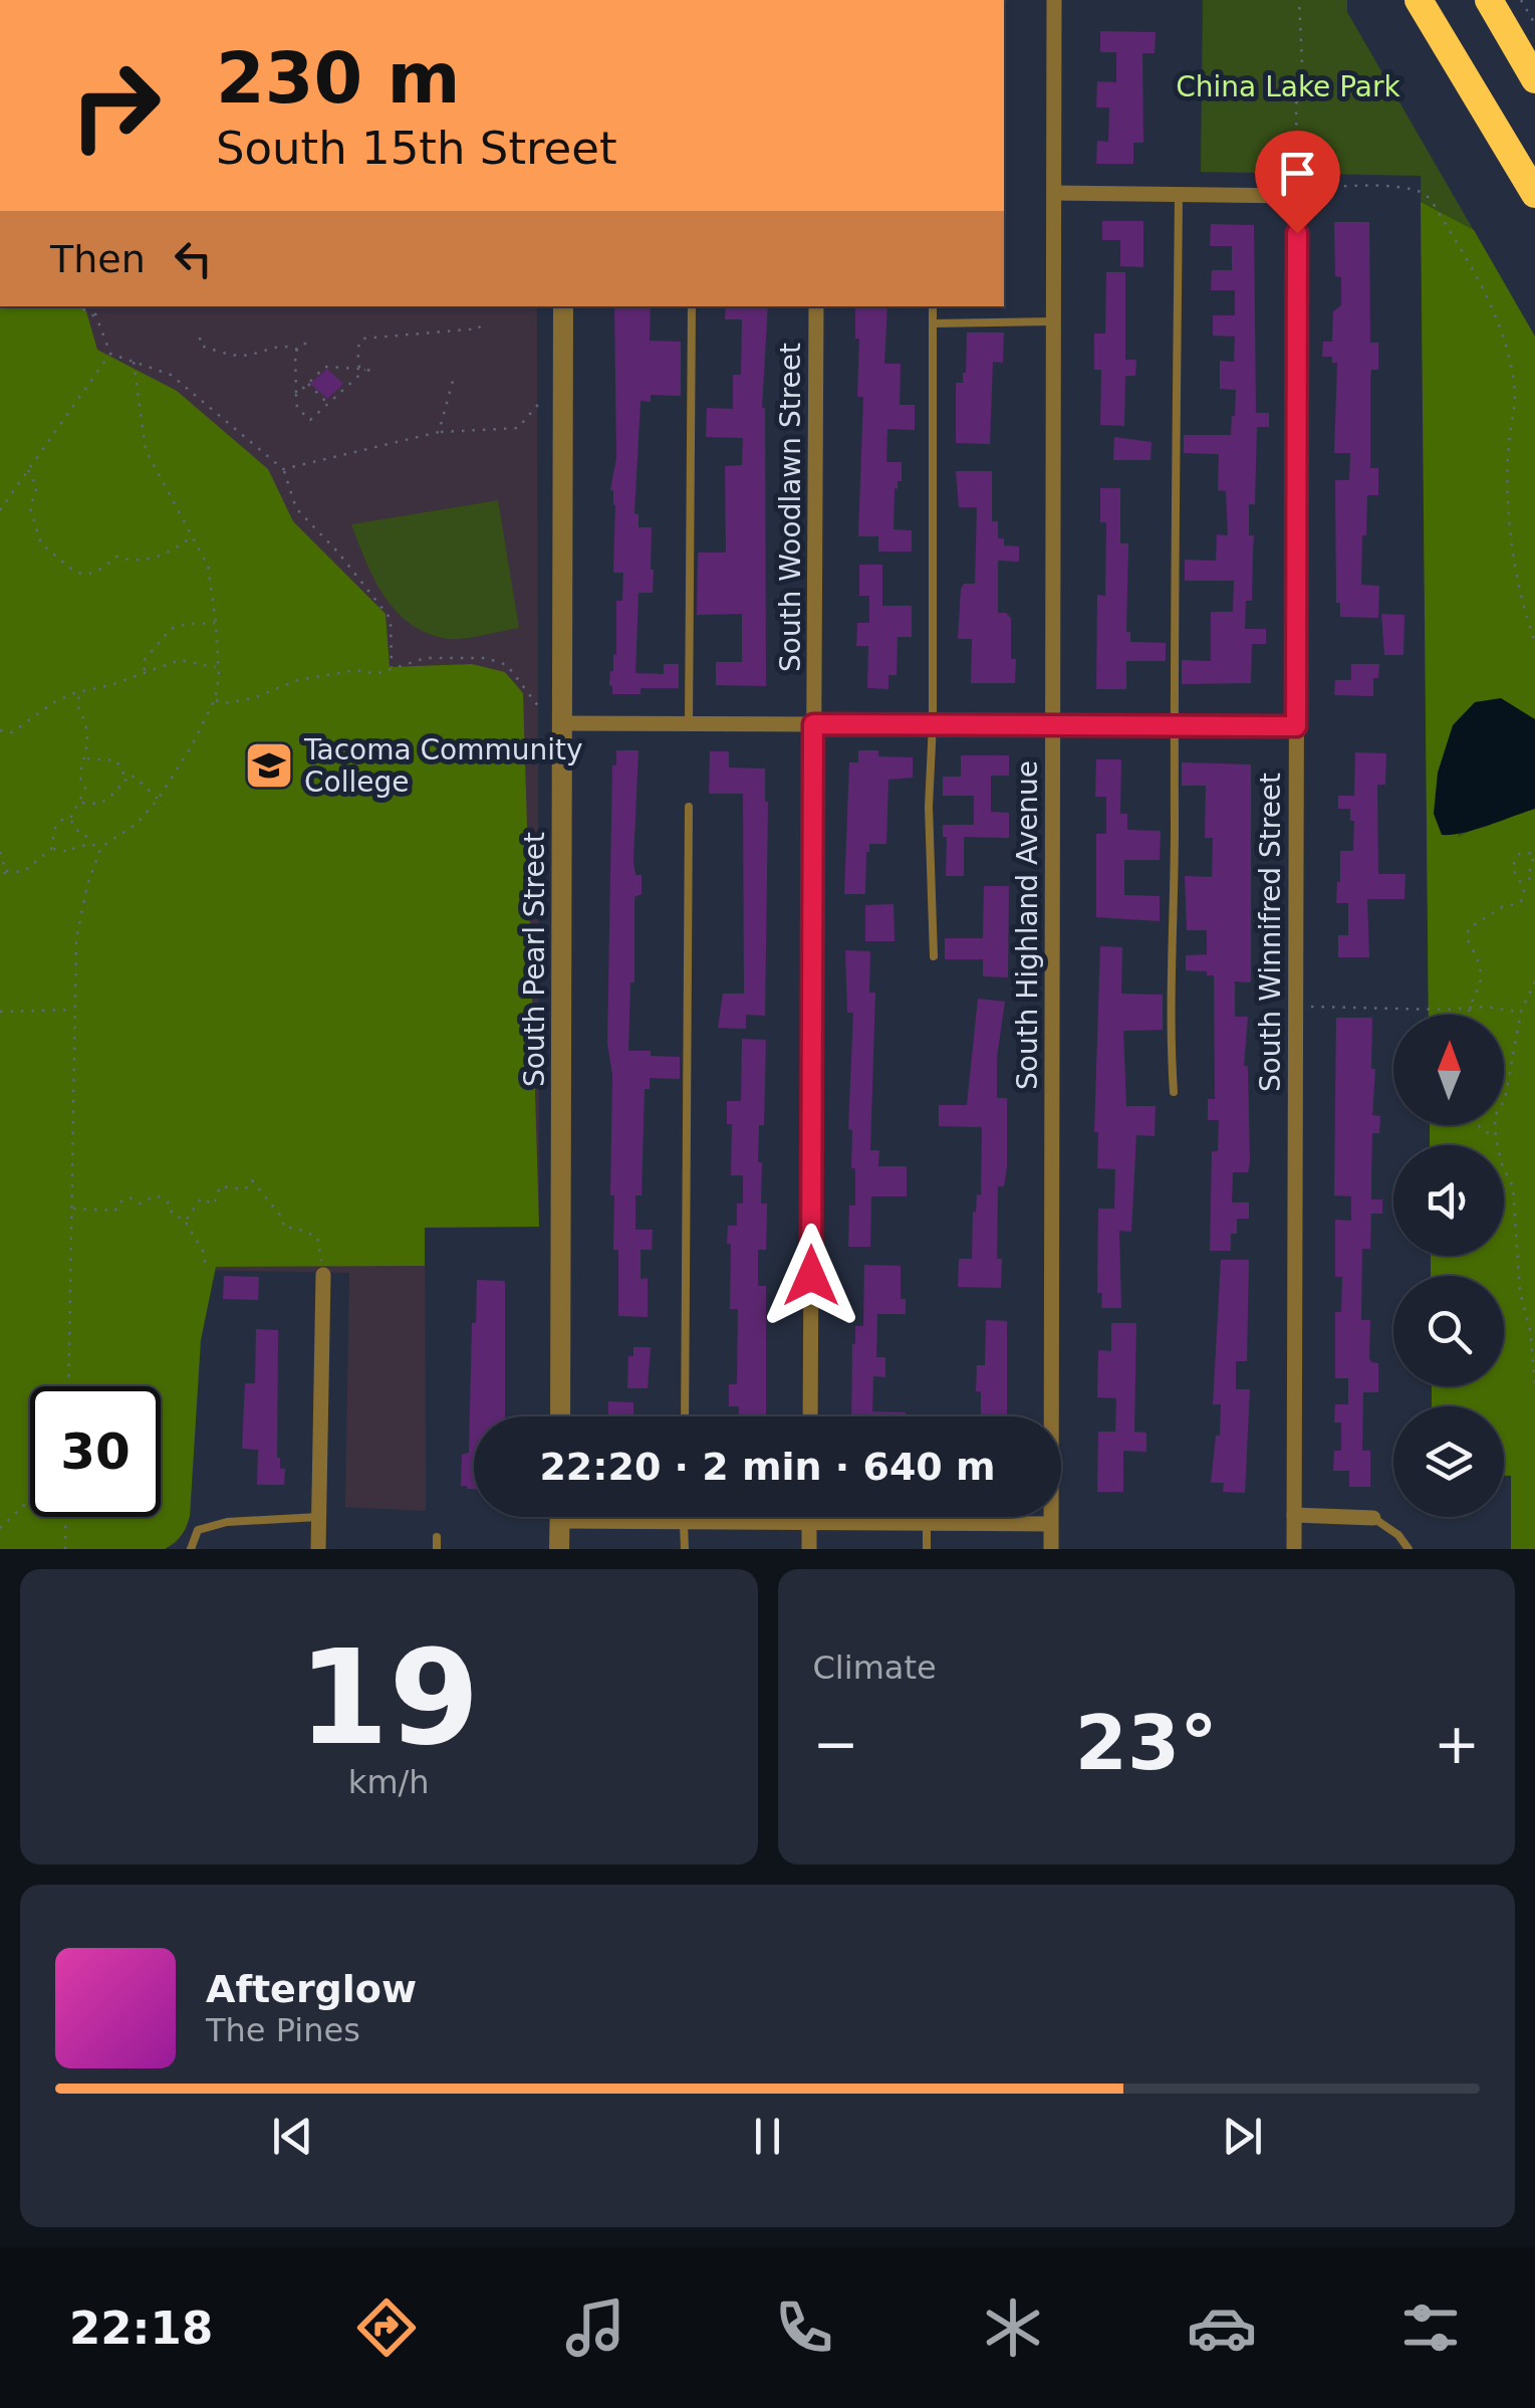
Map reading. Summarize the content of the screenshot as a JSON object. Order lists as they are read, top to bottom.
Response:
{
  "streets": {
    "street": [
      "South Woodlawn Street",
      "South Highland Avenue",
      "South Winnifred Street",
      "South Pearl Street"
    ]
  },
  "parks": ["China Lake Park"],
  "places": {
    "school or university": ["Tacoma Community College"]
  },
  "north": "top",
  "page": {
    "turn": ["230 m", "South 15th Street"],
    "then": "Then",
    "limit": "30",
    "trip": "22:20 · 2 min · 640 m",
    "tile": [
      ["19", "km/h"],
      "Climate"
    ],
    "heat": ["−", "23°", "+"],
    "song": ["Afterglow", "The Pines"],
    "tabs": "22:18"
  }
}
